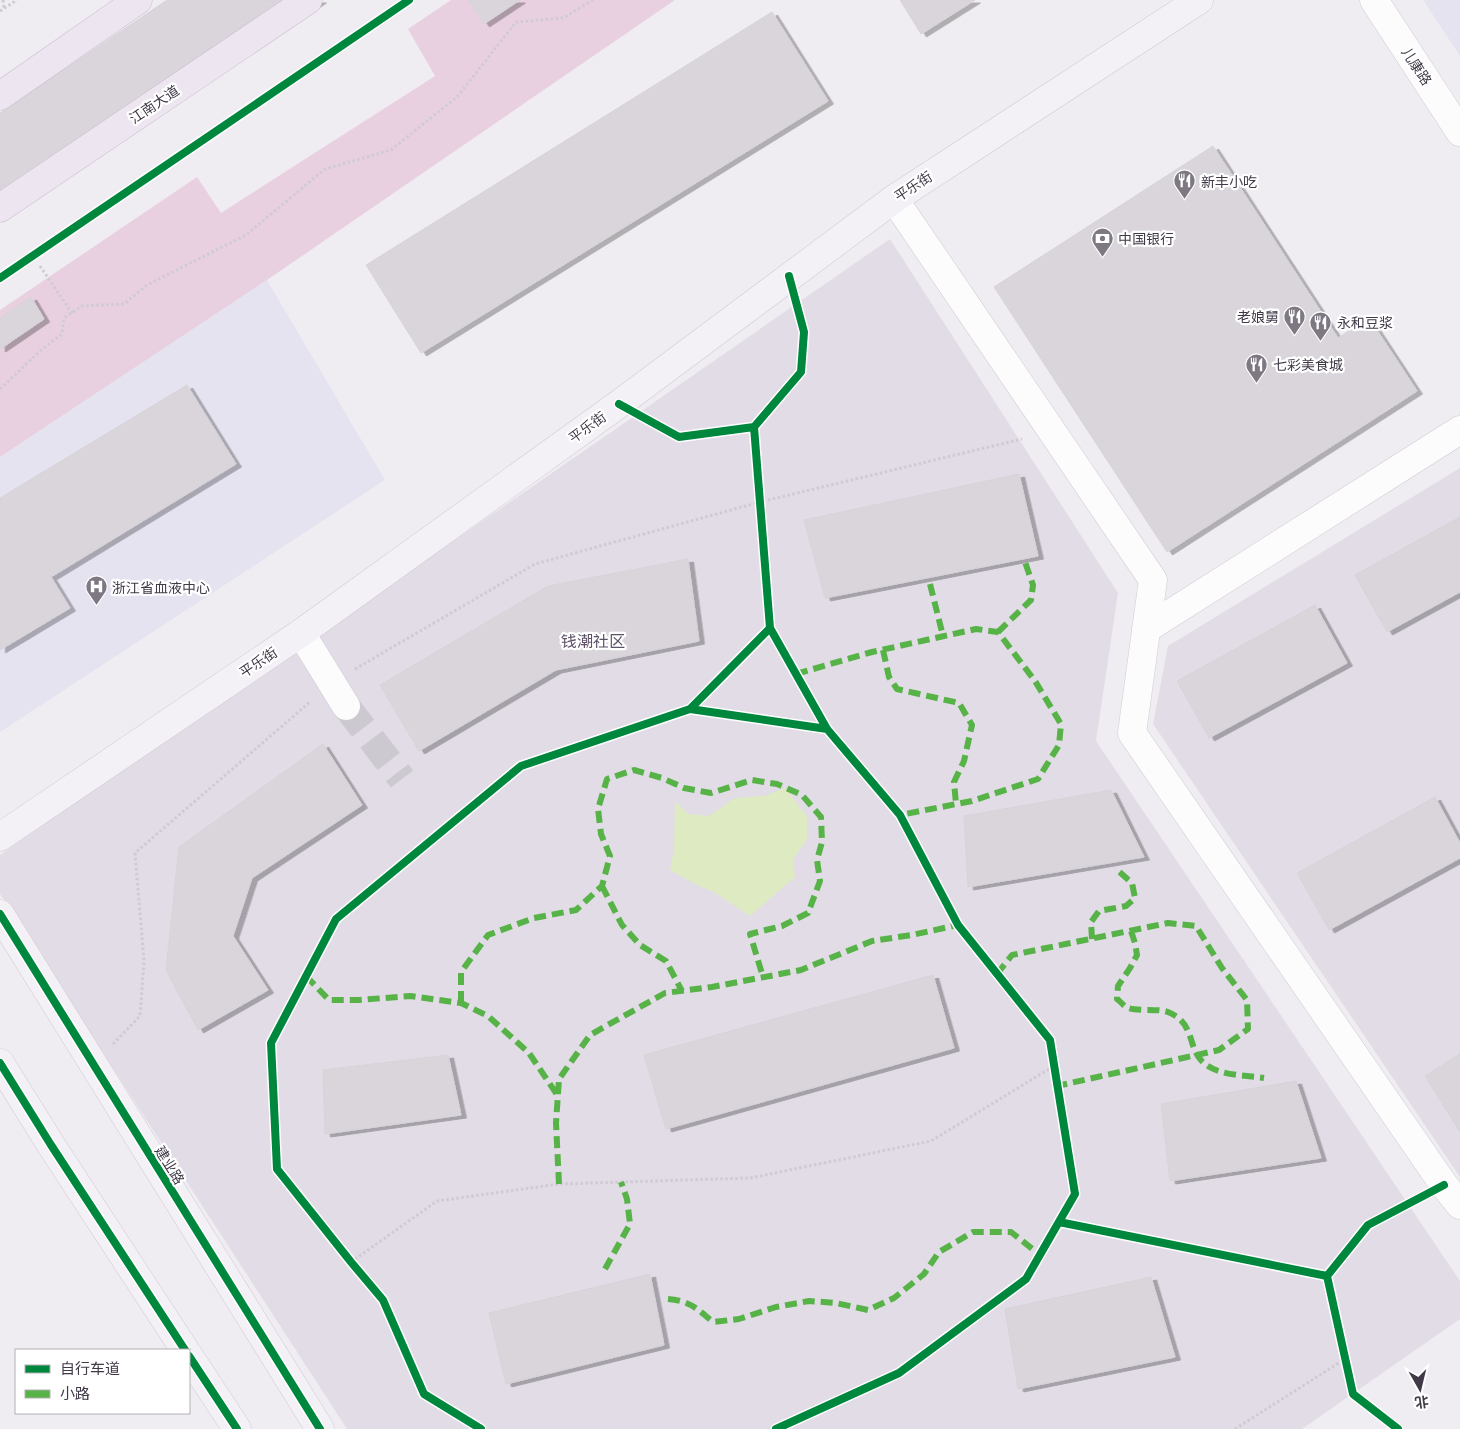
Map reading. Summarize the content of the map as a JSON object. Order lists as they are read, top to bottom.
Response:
{
  "streets": {
    "main road": ["江南大道"],
    "street": ["儿康路", "平乐街", "建业路"]
  },
  "districts": ["钱潮社区"],
  "places": {
    "restaurant": [
      "新丰小吃",
      "老娘舅",
      "永和豆浆",
      "七彩美食城"
    ],
    "bank": ["中国银行"],
    "hospital": ["浙江省血液中心"]
  },
  "legend": ["自行车道", "小路"],
  "north": "bottom"
}
